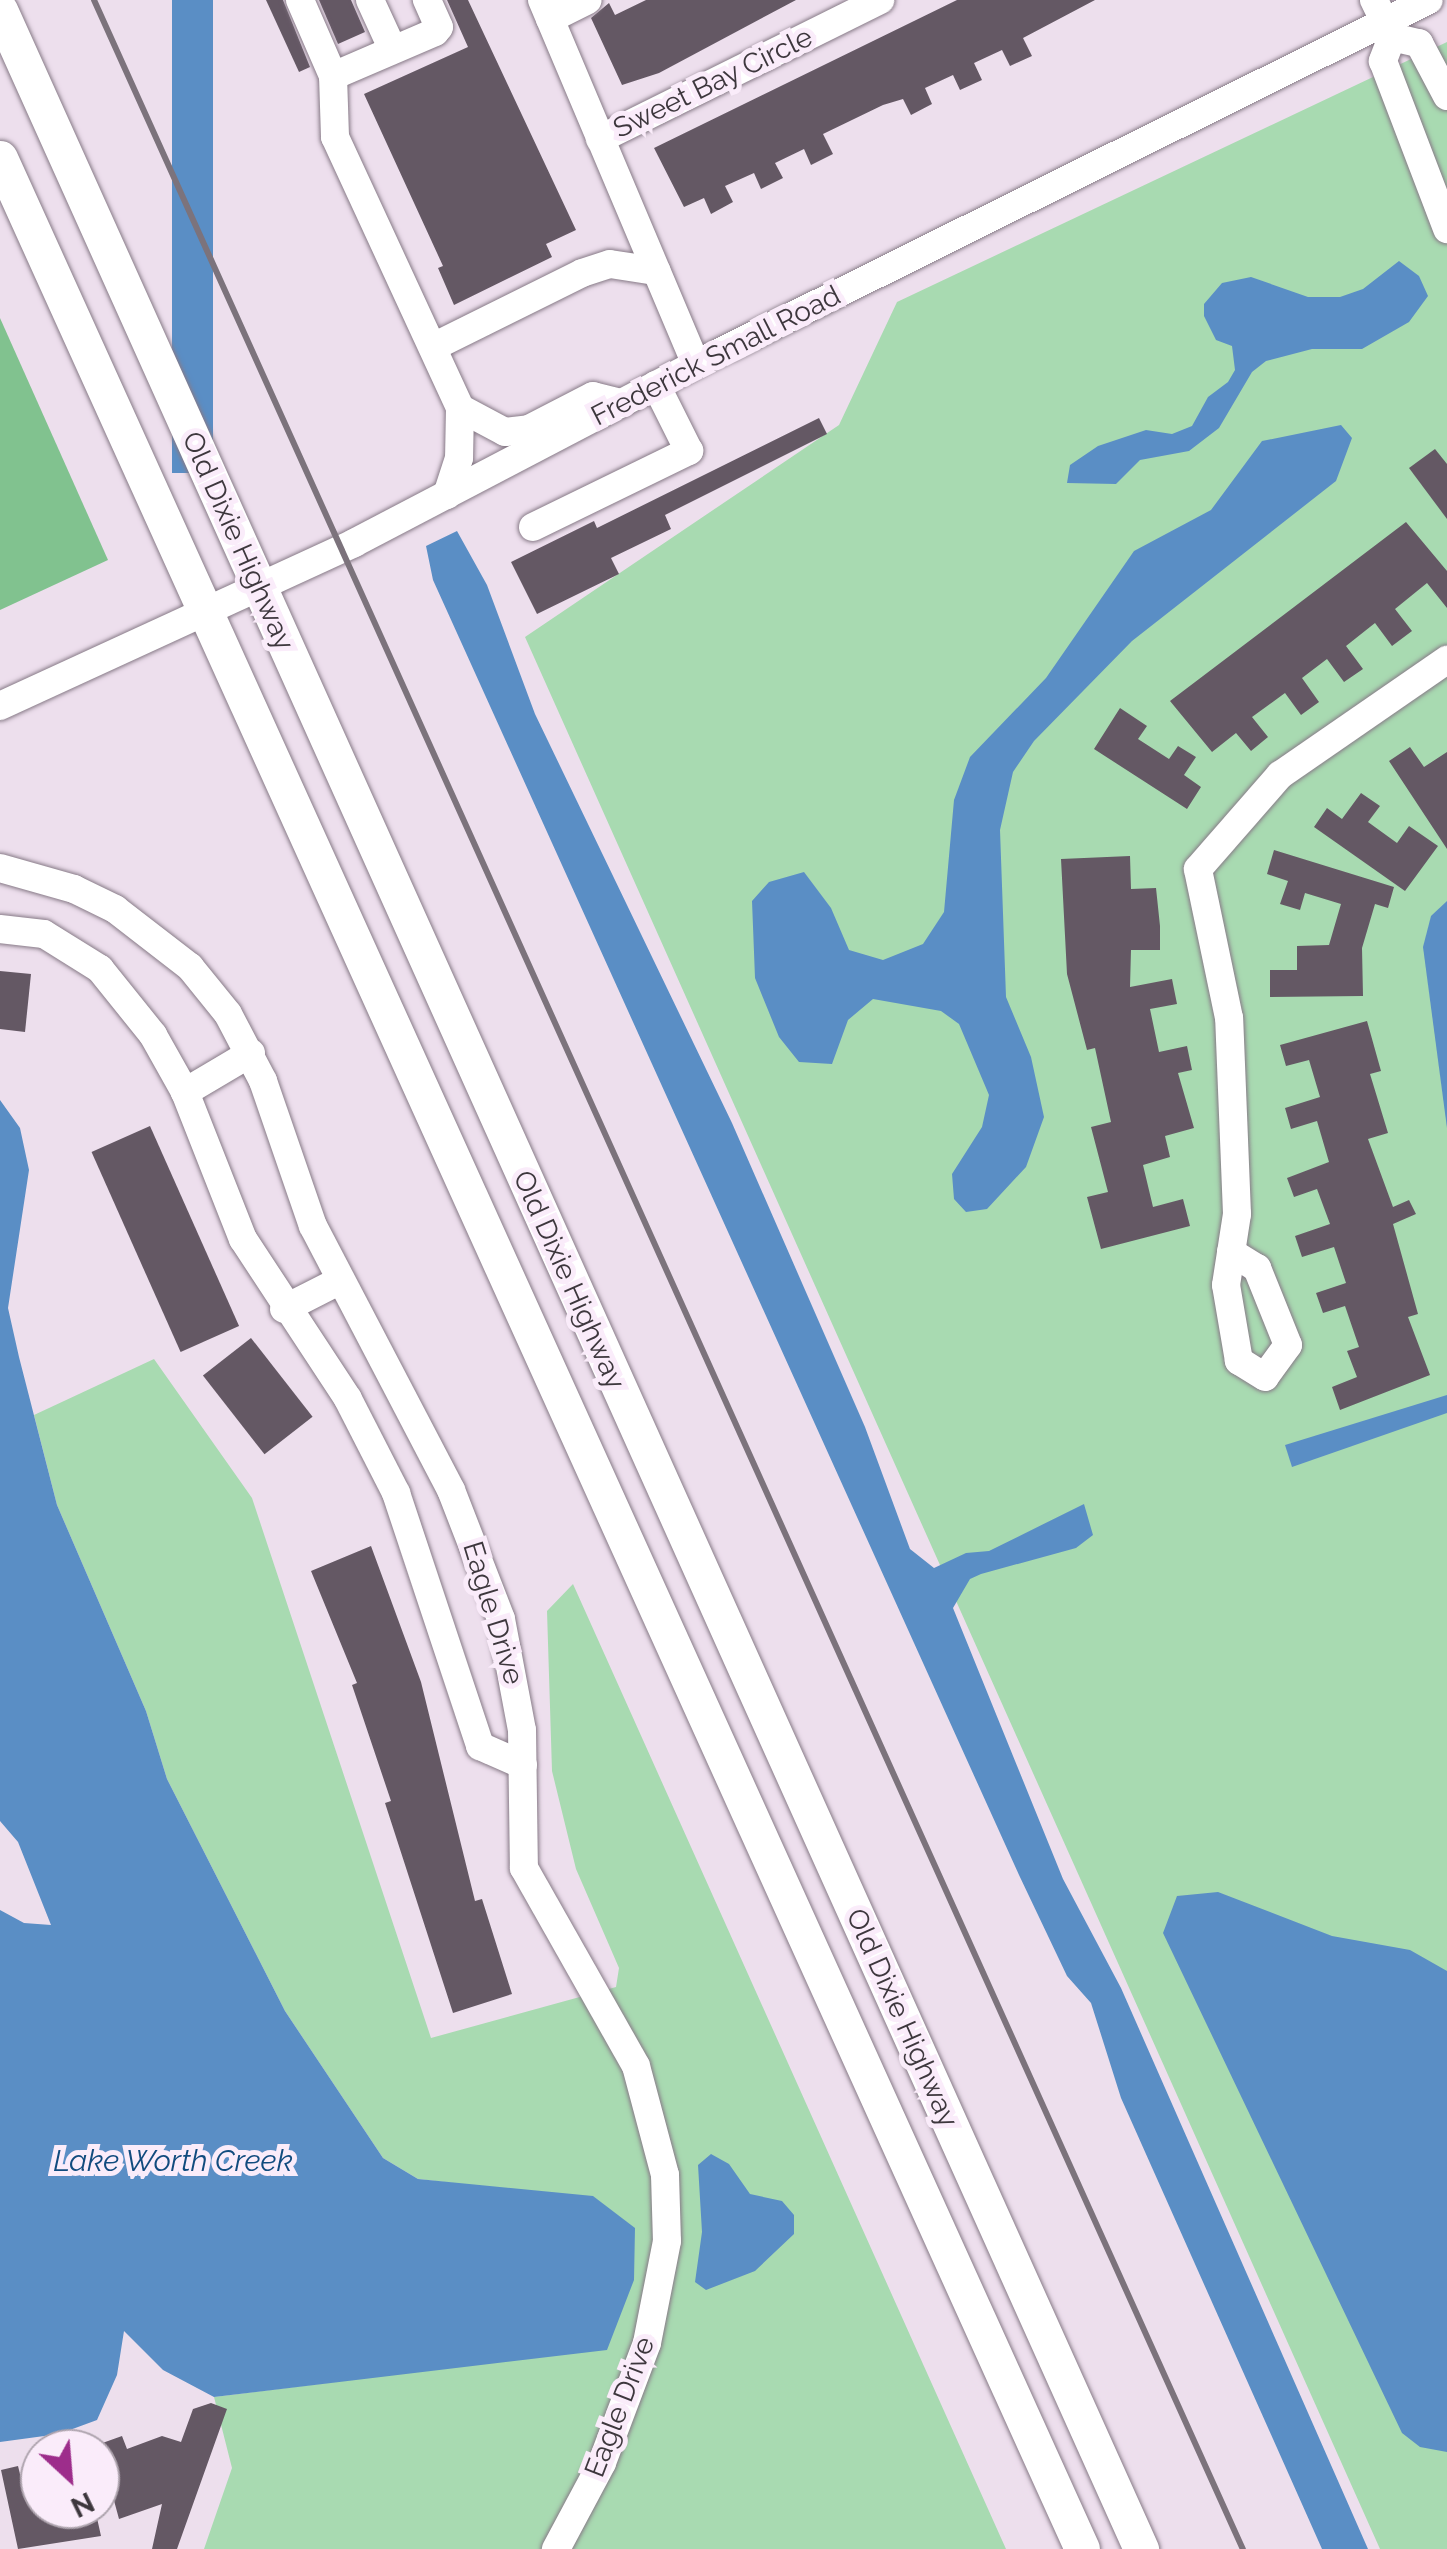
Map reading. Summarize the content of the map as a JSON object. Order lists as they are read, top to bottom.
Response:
{
  "streets": {
    "main road": ["Old Dixie Highway"],
    "street": ["Sweet Bay Circle", "Frederick Small Road", "Eagle Drive"]
  },
  "crossings": [
    ["Sweet Bay Circle", "Frederick Small Road"],
    ["Frederick Small Road", "Old Dixie Highway"]
  ],
  "water": ["Lake Worth Creek"],
  "north": "bottom right"
}
